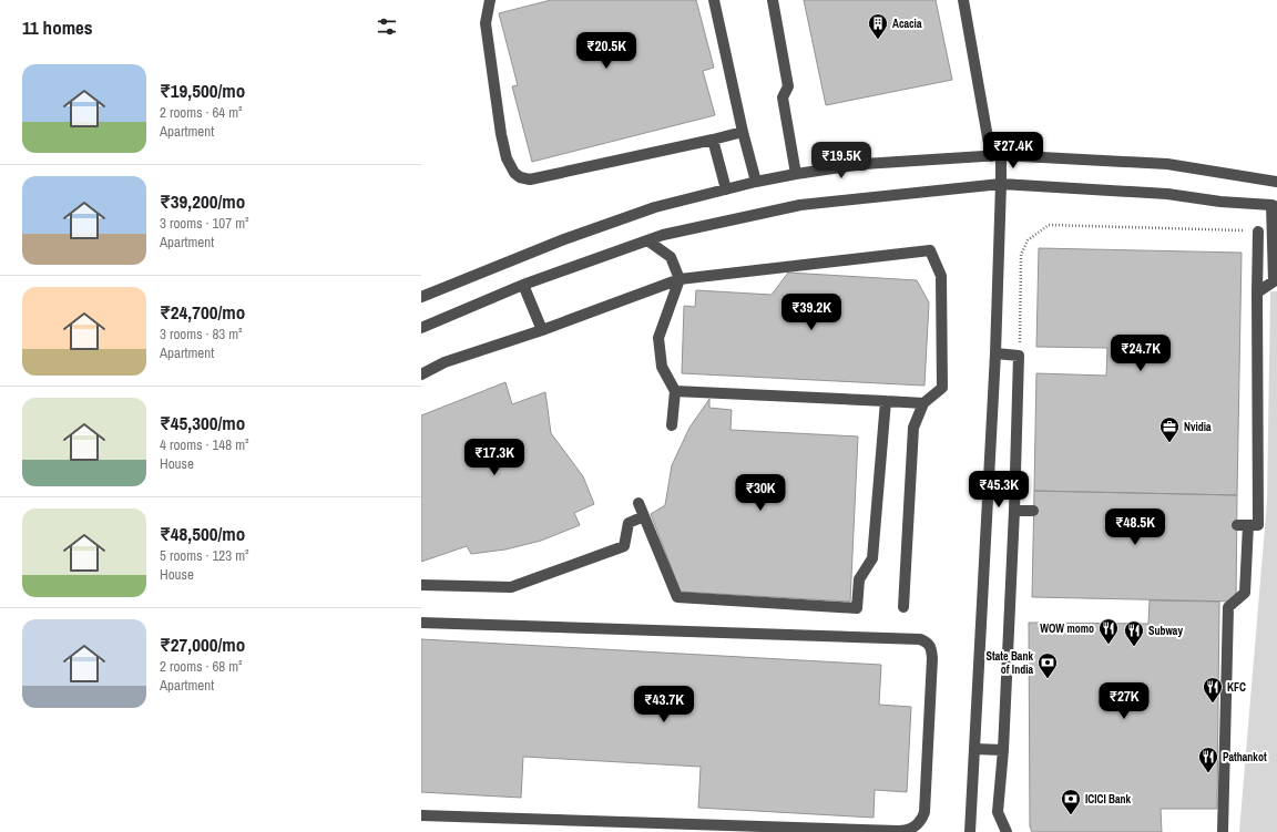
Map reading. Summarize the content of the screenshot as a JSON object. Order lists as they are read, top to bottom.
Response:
{
  "places": {
    "building": ["Acacia"],
    "office": ["Nvidia"],
    "restaurant": [
      "WOW momo",
      "Subway",
      "KFC",
      "Pathankot"
    ],
    "bank": ["State Bank of India", "ICICI Bank"]
  },
  "page": {
    "heading": "11 homes",
    "price": [
      "₹20.5K",
      "₹27.4K",
      "₹19.5K",
      "₹39.2K",
      "₹24.7K",
      "₹17.3K",
      "₹45.3K",
      "₹30K",
      "₹48.5K",
      "₹27K",
      "₹43.7K"
    ],
    "list": [
      {
        "name": "₹19,500/mo",
        "note": "2 rooms · 64 m² · Apartment"
      },
      {
        "name": "₹39,200/mo",
        "note": "3 rooms · 107 m² · Apartment"
      },
      {
        "name": "₹24,700/mo",
        "note": "3 rooms · 83 m² · Apartment"
      },
      {
        "name": "₹45,300/mo",
        "note": "4 rooms · 148 m² · House"
      },
      {
        "name": "₹48,500/mo",
        "note": "5 rooms · 123 m² · House"
      },
      {
        "name": "₹27,000/mo",
        "note": "2 rooms · 68 m² · Apartment"
      }
    ]
  }
}
